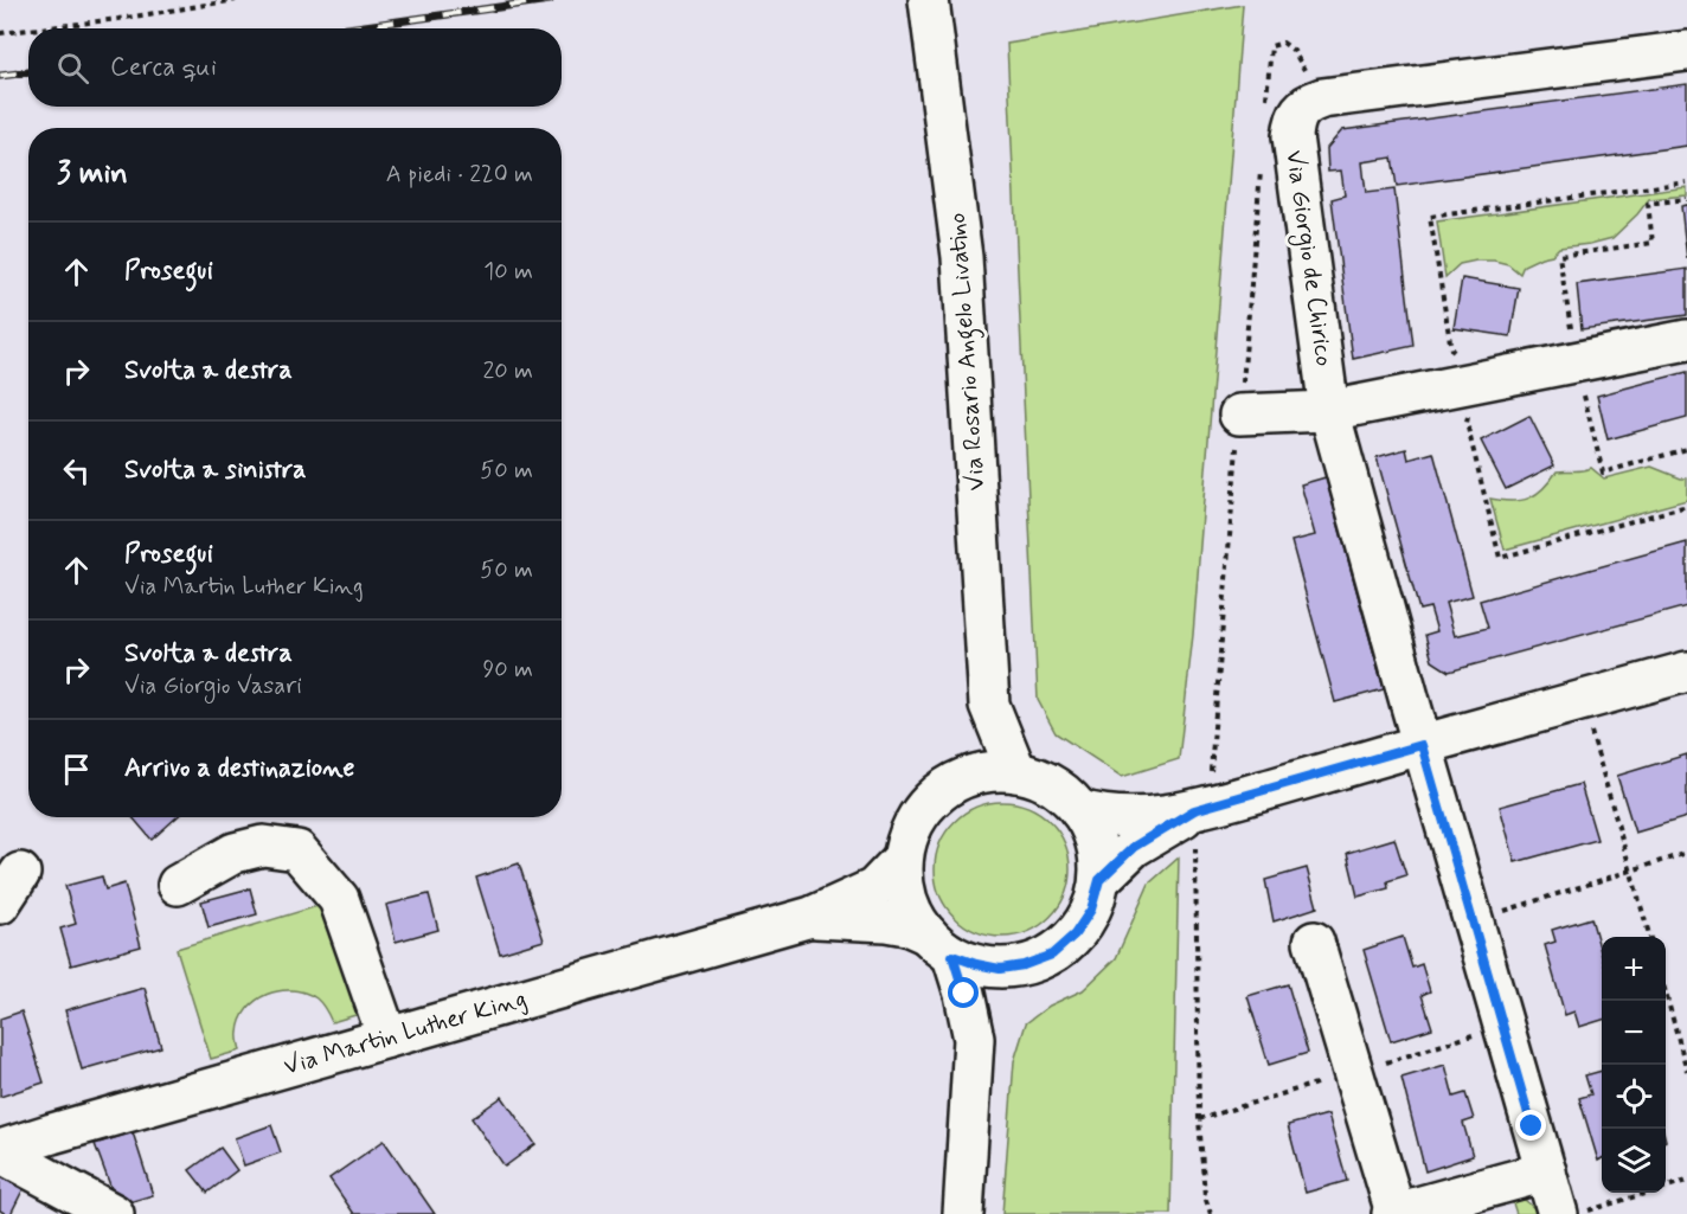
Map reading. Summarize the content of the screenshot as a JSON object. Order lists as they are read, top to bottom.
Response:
{
  "streets": {
    "street": ["Via Giorgio de Chirico", "Via Rosario Angelo Livatino", "Via Martin Luther King"]
  },
  "page": {
    "search": "Cerca qui",
    "heading": ["3 min", "A piedi · 220 m"],
    "list": [
      ["Prosegui", "10 m"],
      ["Svolta a destra", "20 m"],
      ["Svolta a sinistra", "50 m"],
      ["Prosegui", "Via Martin Luther King", "50 m"],
      ["Svolta a destra", "Via Giorgio Vasari", "90 m"],
      "Arrivo a destinazione"
    ],
    "map_buttons": ["+", "−"]
  }
}
